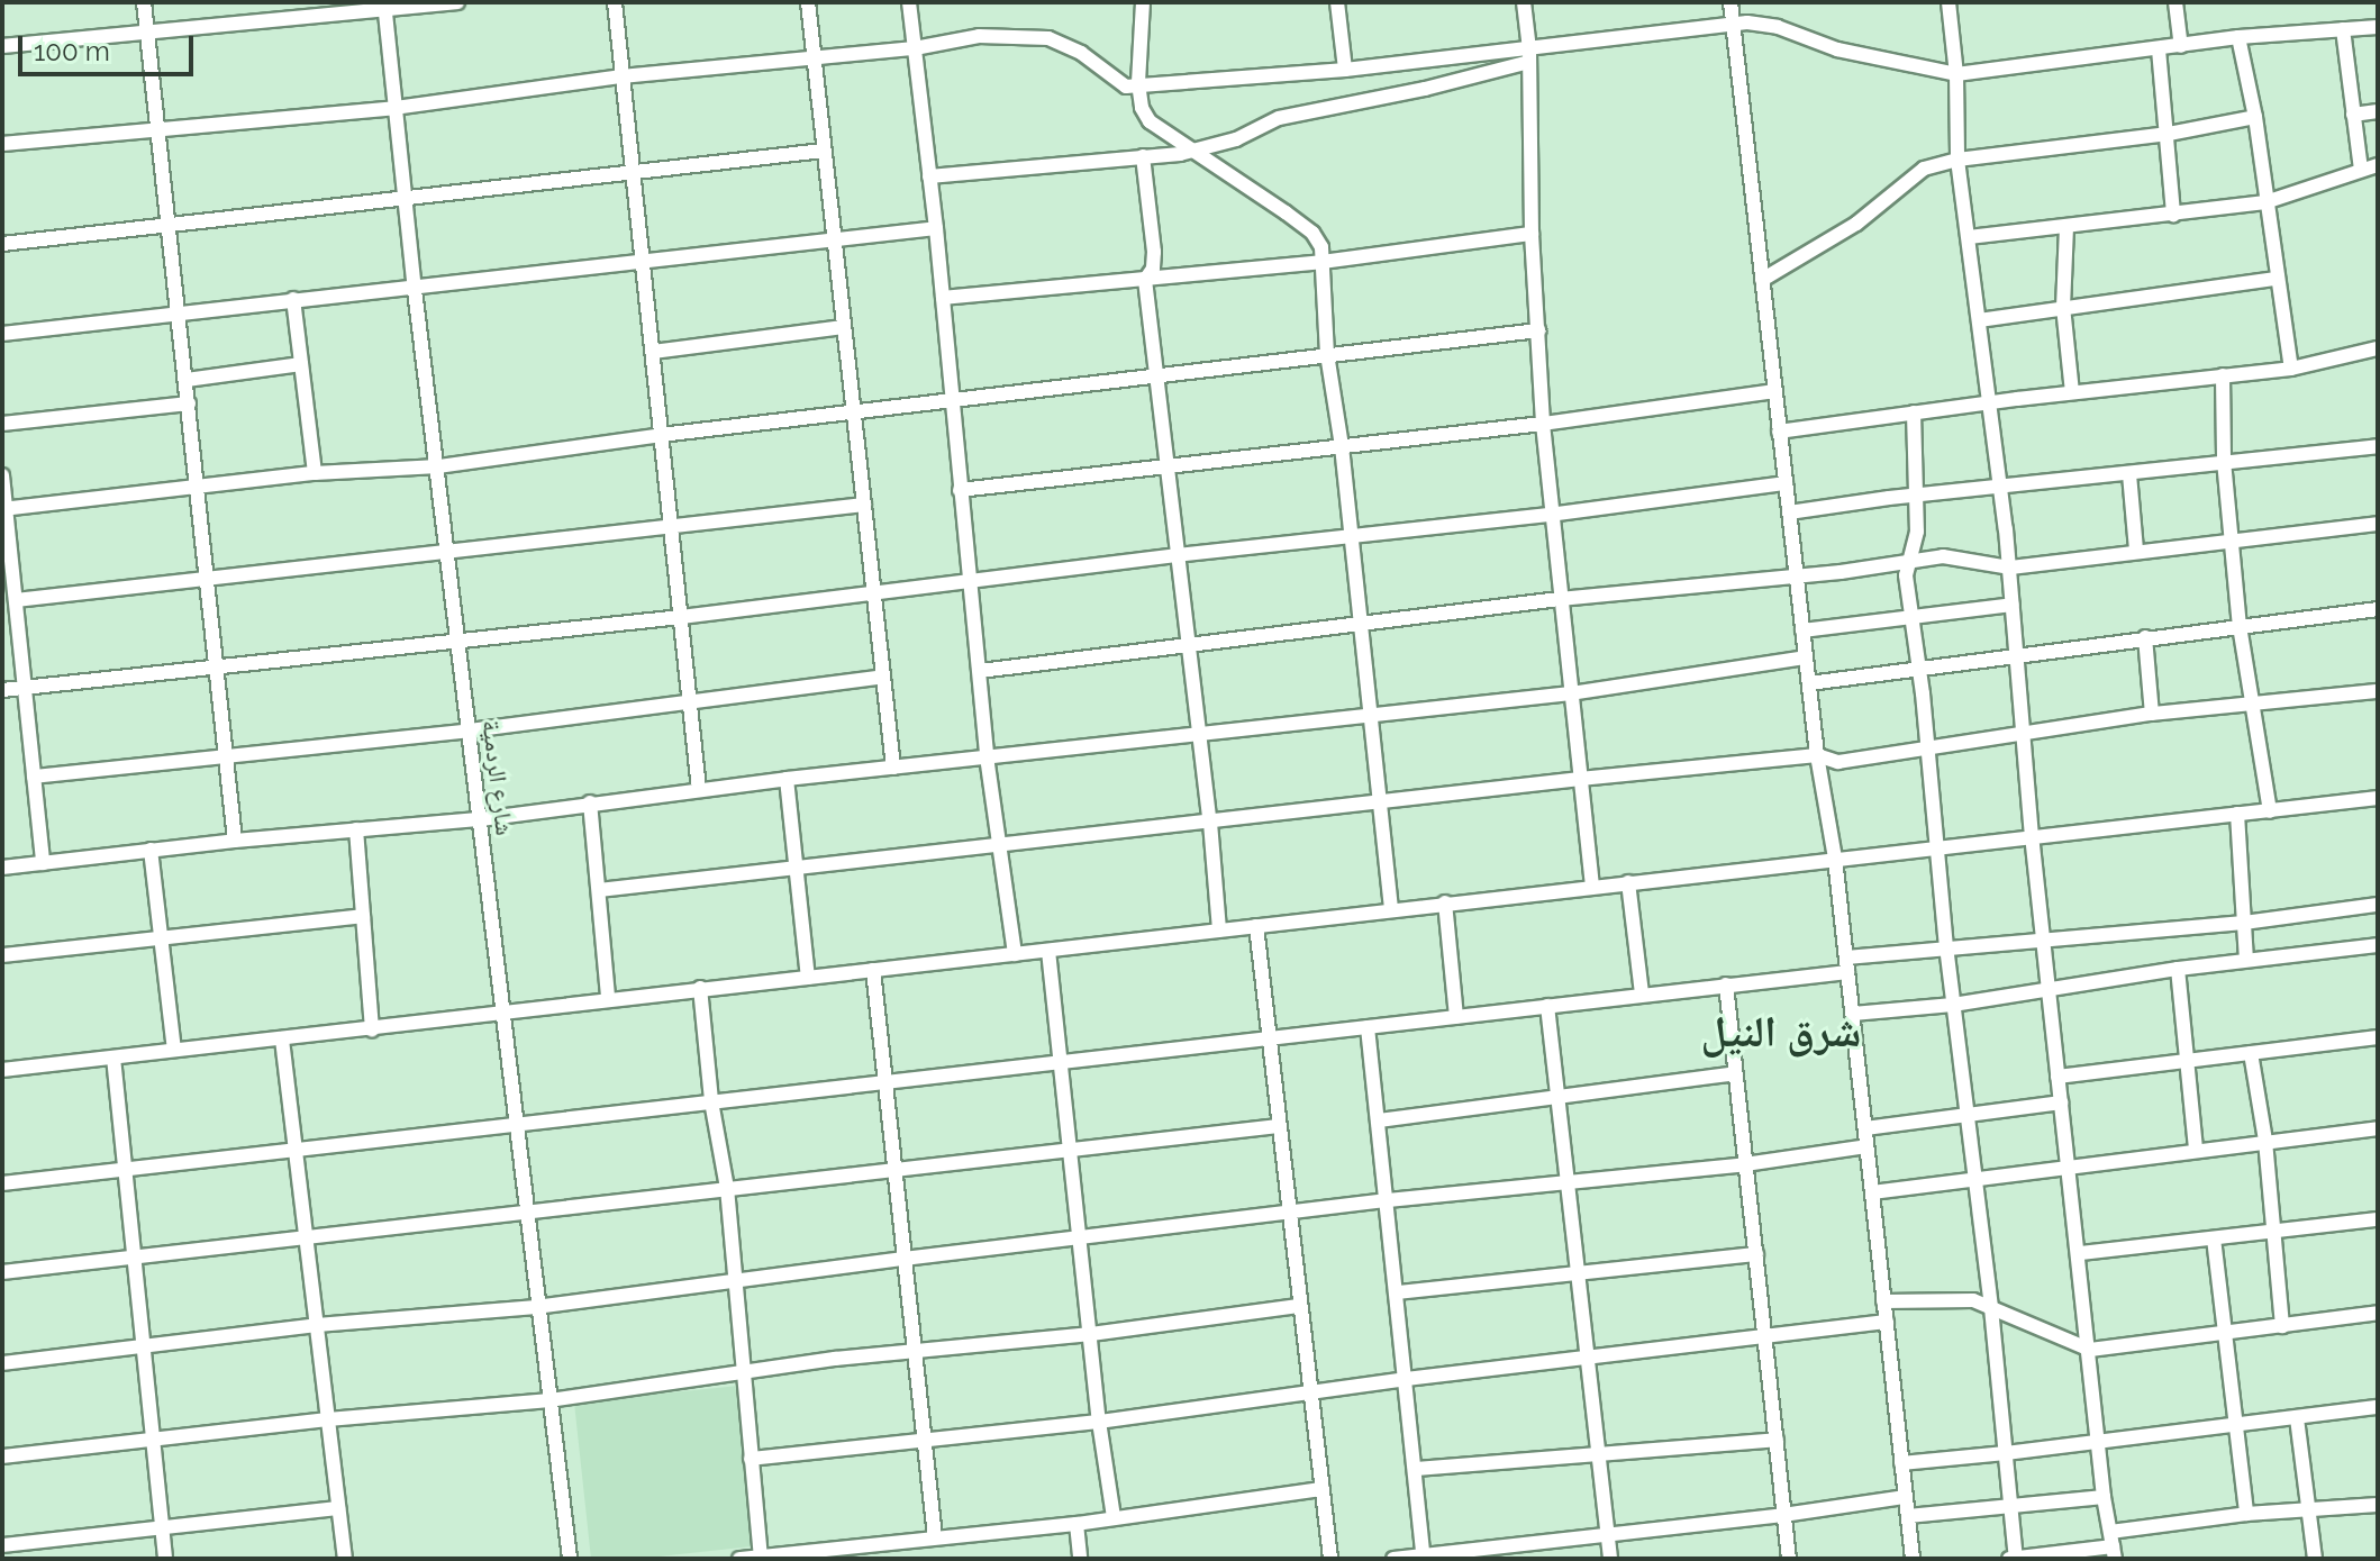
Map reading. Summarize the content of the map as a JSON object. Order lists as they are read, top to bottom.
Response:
{
  "streets": {
    "street": ["شارع الردمية"]
  },
  "districts": ["شرق النيل"],
  "scale_bar": "100 m"
}
